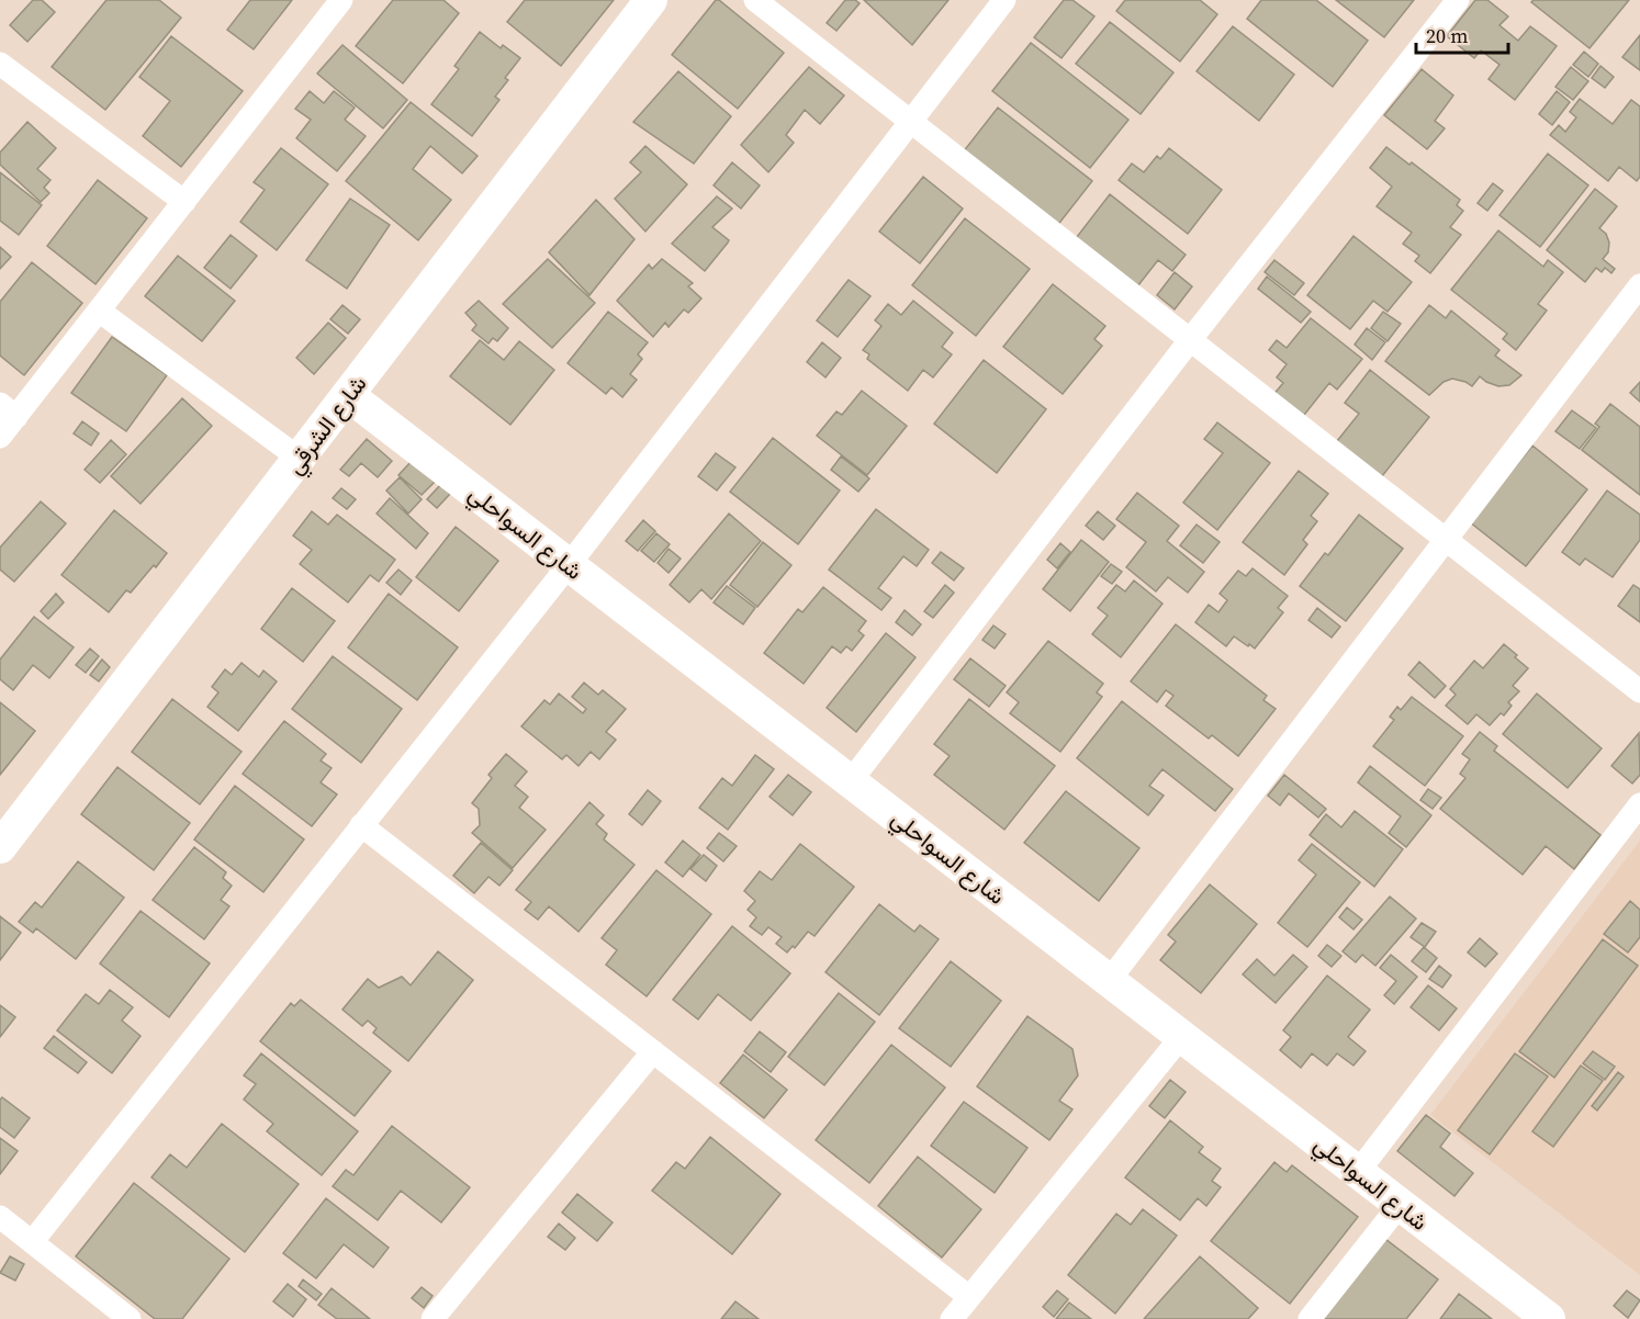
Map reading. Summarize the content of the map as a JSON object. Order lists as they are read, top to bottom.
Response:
{
  "streets": {
    "street": ["شارع الشرقي", "شارع السواحلي"]
  },
  "crossings": [
    ["شارع الشرقي", "شارع السواحلي"]
  ],
  "scale_bar": "20 m"
}
